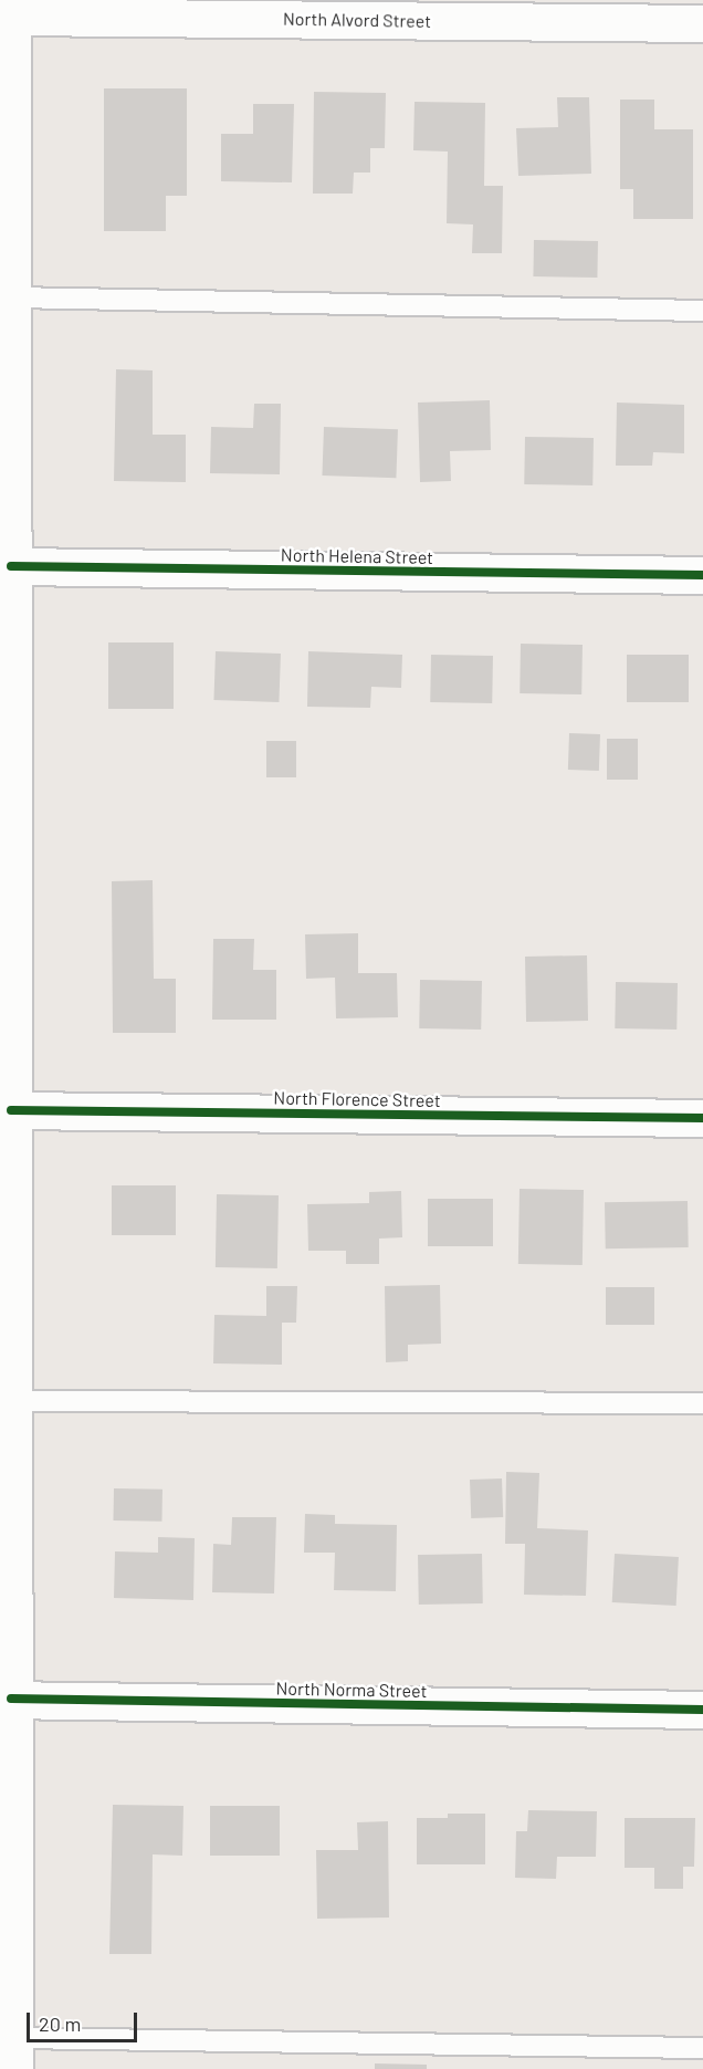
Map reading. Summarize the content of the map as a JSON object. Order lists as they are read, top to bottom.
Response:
{
  "streets": {
    "main road": [
      "North Alvord Street",
      "North Helena Street",
      "North Florence Street",
      "North Norma Street"
    ]
  },
  "scale_bar": "20 m"
}
